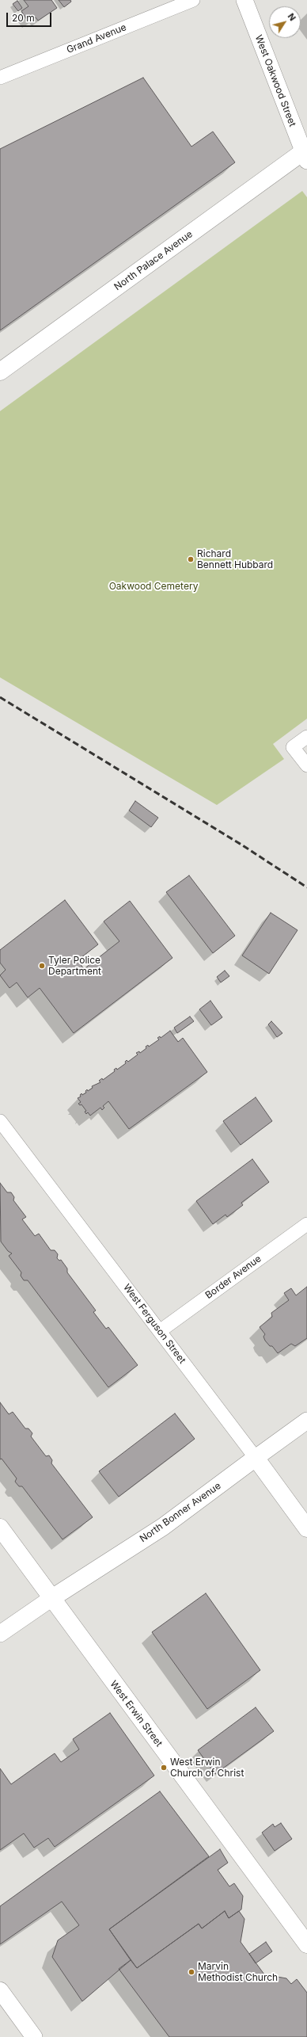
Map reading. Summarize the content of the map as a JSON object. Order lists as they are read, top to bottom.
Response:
{
  "streets": {
    "main road": [
      "North Palace Avenue",
      "West Ferguson Street",
      "North Bonner Avenue",
      "West Erwin Street"
    ],
    "street": ["Grand Avenue", "West Oakwood Street", "Border Avenue"]
  },
  "crossings": [
    ["West Oakwood Street", "North Palace Avenue"],
    ["Border Avenue", "West Ferguson Street"],
    ["West Ferguson Street", "North Bonner Avenue"],
    ["North Bonner Avenue", "West Erwin Street"]
  ],
  "parks": ["Oakwood Cemetery"],
  "places": [
    "Richard Bennett Hubbard",
    "Tyler Police Department",
    "West Erwin Church of Christ",
    "Marvin Methodist Church"
  ],
  "scale_bar": "20 m",
  "north": "top right"
}
